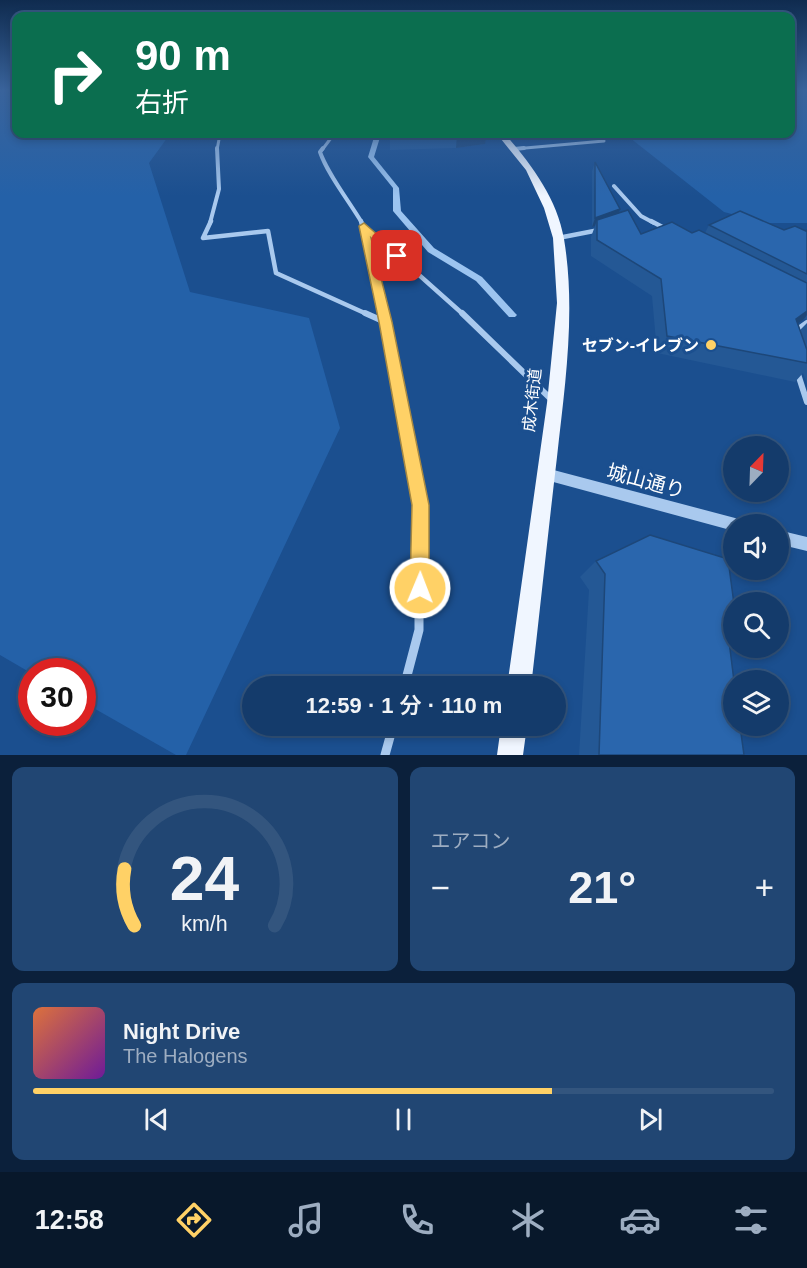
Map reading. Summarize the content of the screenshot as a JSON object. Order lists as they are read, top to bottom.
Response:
{
  "streets": {
    "main road": ["成木街道"],
    "street": ["城山通り"]
  },
  "crossings": [
    ["成木街道", "城山通り"]
  ],
  "places": ["セブン-イレブン"],
  "north": "top right",
  "page": {
    "turn": ["90 m", "右折"],
    "limit": "30",
    "trip": "12:59 · 1 分 · 110 m",
    "tile": "エアコン",
    "heat": ["−", "21°", "+"],
    "song": ["Night Drive", "The Halogens"],
    "tabs": "12:58",
    "gauge": ["24", "km/h"]
  }
}
